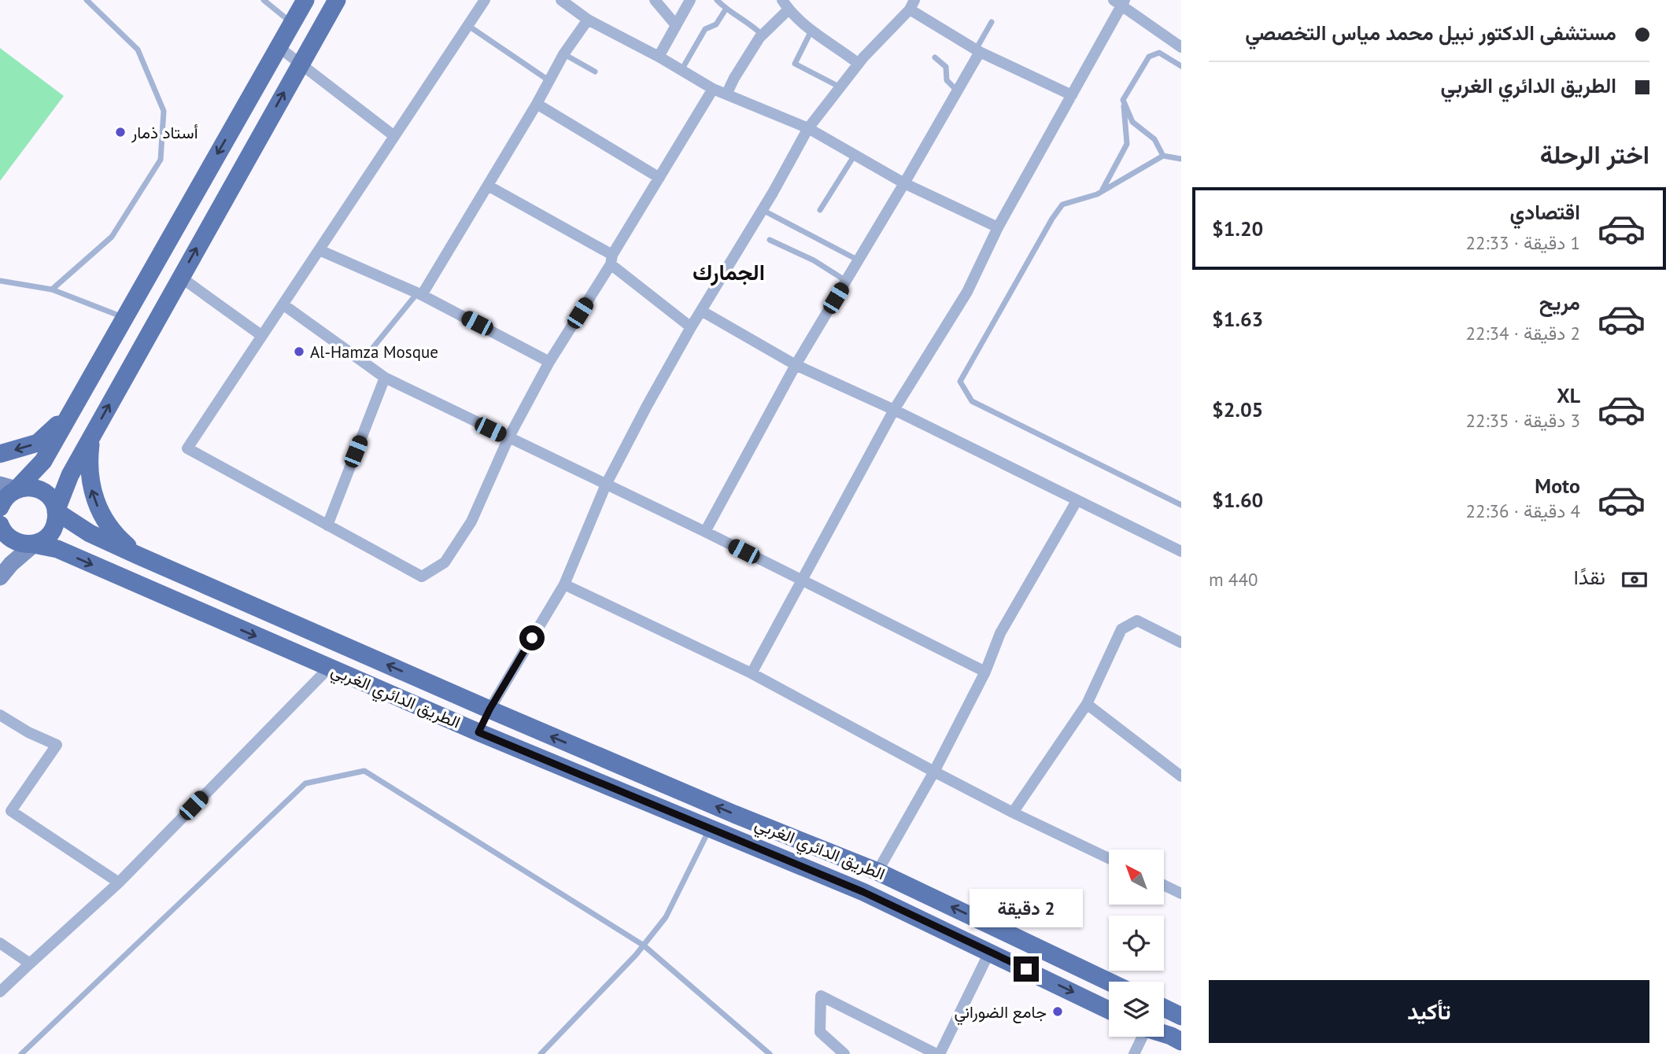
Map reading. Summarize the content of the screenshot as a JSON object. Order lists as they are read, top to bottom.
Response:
{
  "streets": {
    "main road": ["الطريق الدائري الغربي"]
  },
  "districts": ["الجمارك"],
  "places": ["أستاد ذمار", "Al-Hamza Mosque", "جامع الضوراني"],
  "north": "top left",
  "page": {
    "banner": ["مستشفى الدكتور نبيل محمد مياس التخصصي", "الطريق الدائري الغربي"],
    "heading": "اختر الرحلة",
    "list": [
      {
        "name": "اقتصادي",
        "note": "1 دقيقة · 22:33",
        "value": "$1.20"
      },
      {
        "name": "مريح",
        "note": "2 دقيقة · 22:34",
        "value": "$1.63"
      },
      {
        "name": "XL",
        "note": "3 دقيقة · 22:35",
        "value": "$2.05"
      },
      {
        "name": "Moto",
        "note": "4 دقيقة · 22:36",
        "value": "$1.60"
      }
    ],
    "pay": ["نقدًا", "440 m"],
    "bubble": "2 دقيقة",
    "buttons": "تأكيد"
  }
}
